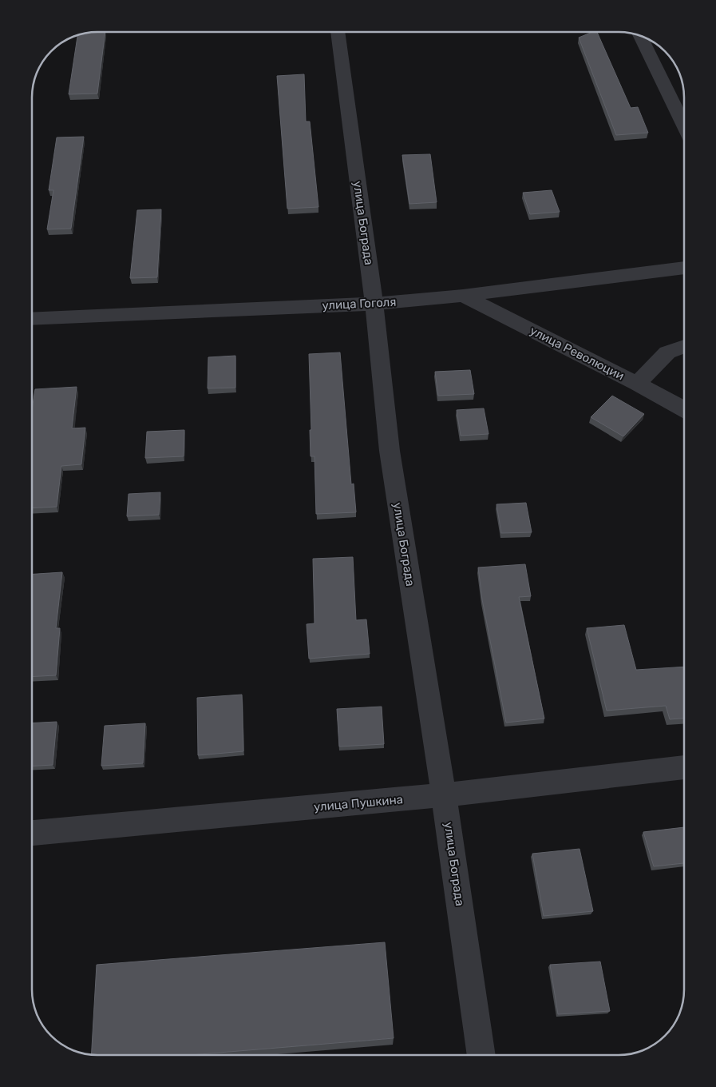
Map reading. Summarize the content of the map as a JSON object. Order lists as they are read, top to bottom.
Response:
{
  "streets": {
    "street": [
      "улица Бограда",
      "улица Гоголя",
      "улица Революции",
      "улица Пушкина"
    ]
  },
  "crossings": [
    ["улица Бограда", "улица Гоголя"],
    ["улица Бограда", "улица Пушкина"],
    ["улица Гоголя", "улица Революции"]
  ]
}
